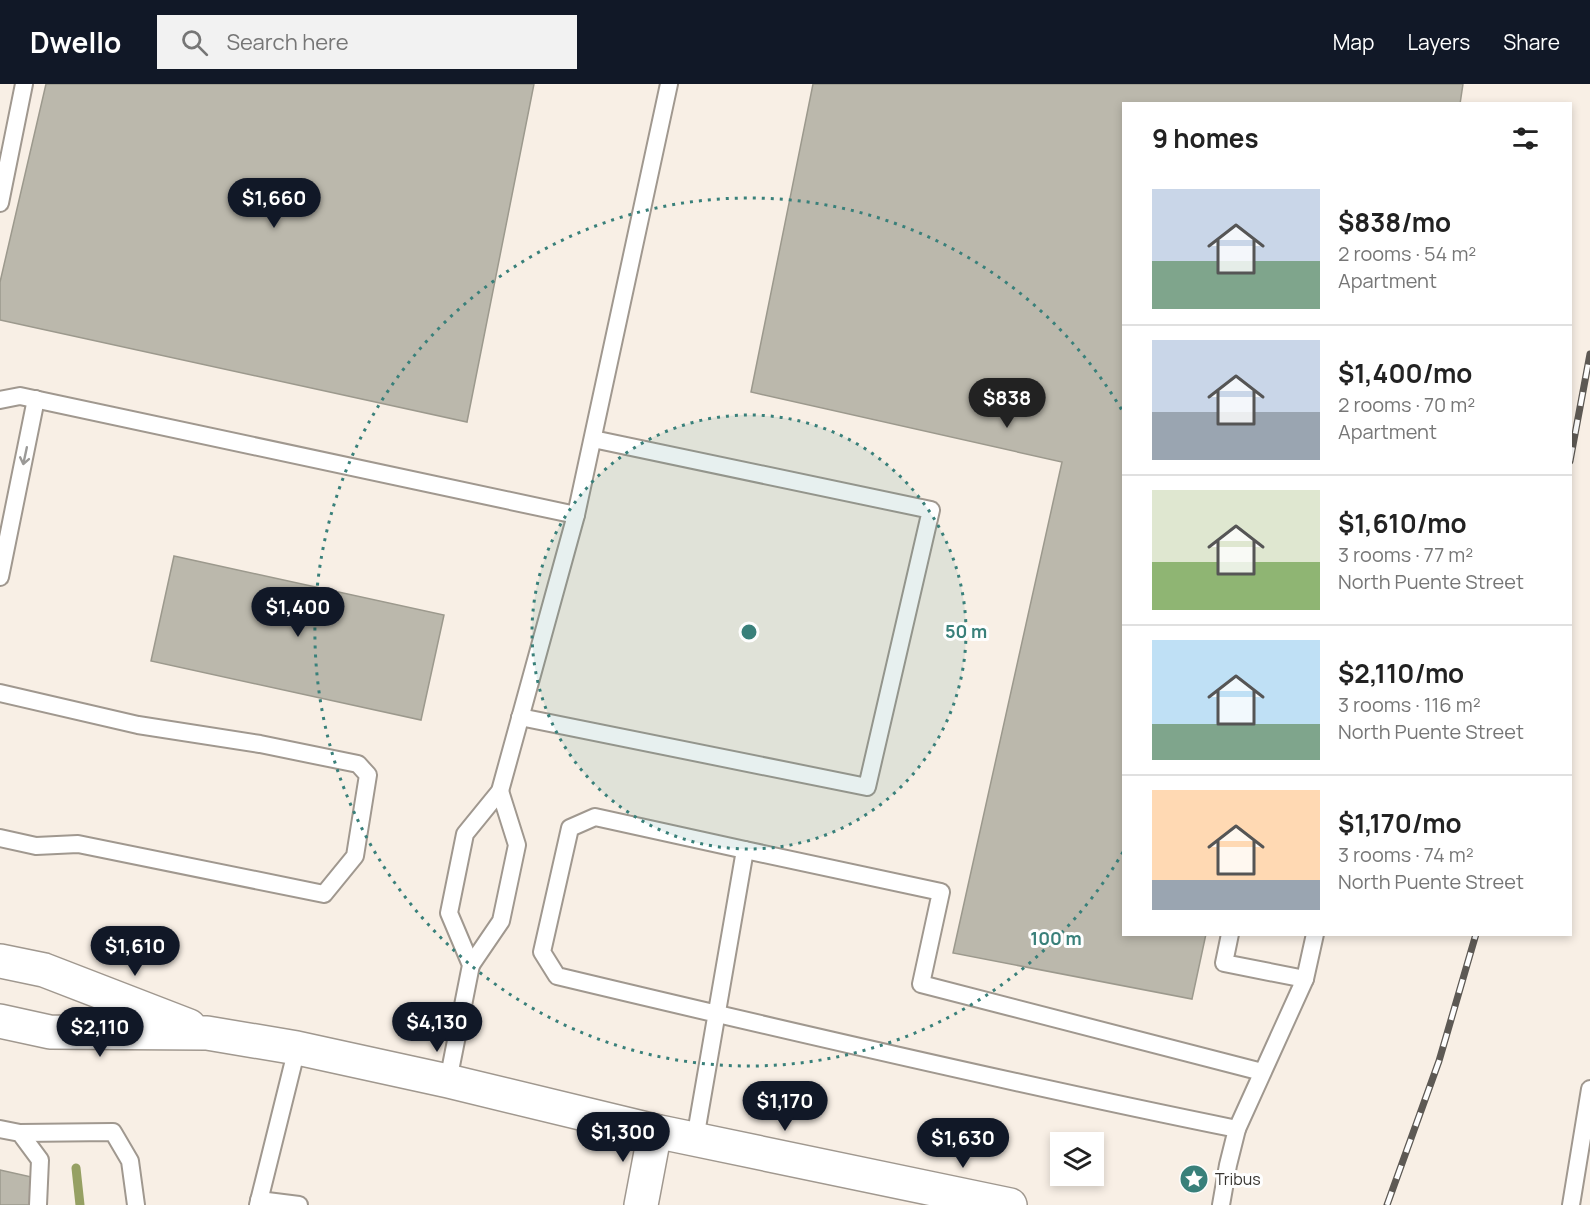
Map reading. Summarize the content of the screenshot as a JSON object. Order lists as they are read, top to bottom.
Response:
{
  "places": {
    "place": ["Tribus"]
  },
  "page": {
    "header": "Dwello",
    "search": "Search here",
    "nav": ["Map", "Layers", "Share"],
    "heading": "9 homes",
    "list": [
      {
        "name": "$838/mo",
        "note": "2 rooms · 54 m² · Apartment"
      },
      {
        "name": "$1,400/mo",
        "note": "2 rooms · 70 m² · Apartment"
      },
      {
        "name": "$1,610/mo",
        "note": "3 rooms · 77 m² · North Puente Street"
      },
      {
        "name": "$2,110/mo",
        "note": "3 rooms · 116 m² · North Puente Street"
      },
      {
        "name": "$1,170/mo",
        "note": "3 rooms · 74 m² · North Puente Street"
      }
    ],
    "price": [
      "$1,660",
      "$838",
      "$1,400",
      "$1,610",
      "$4,130",
      "$2,110",
      "$1,170",
      "$1,300",
      "$1,630"
    ]
  },
  "rings": ["50 m", "100 m"]
}
